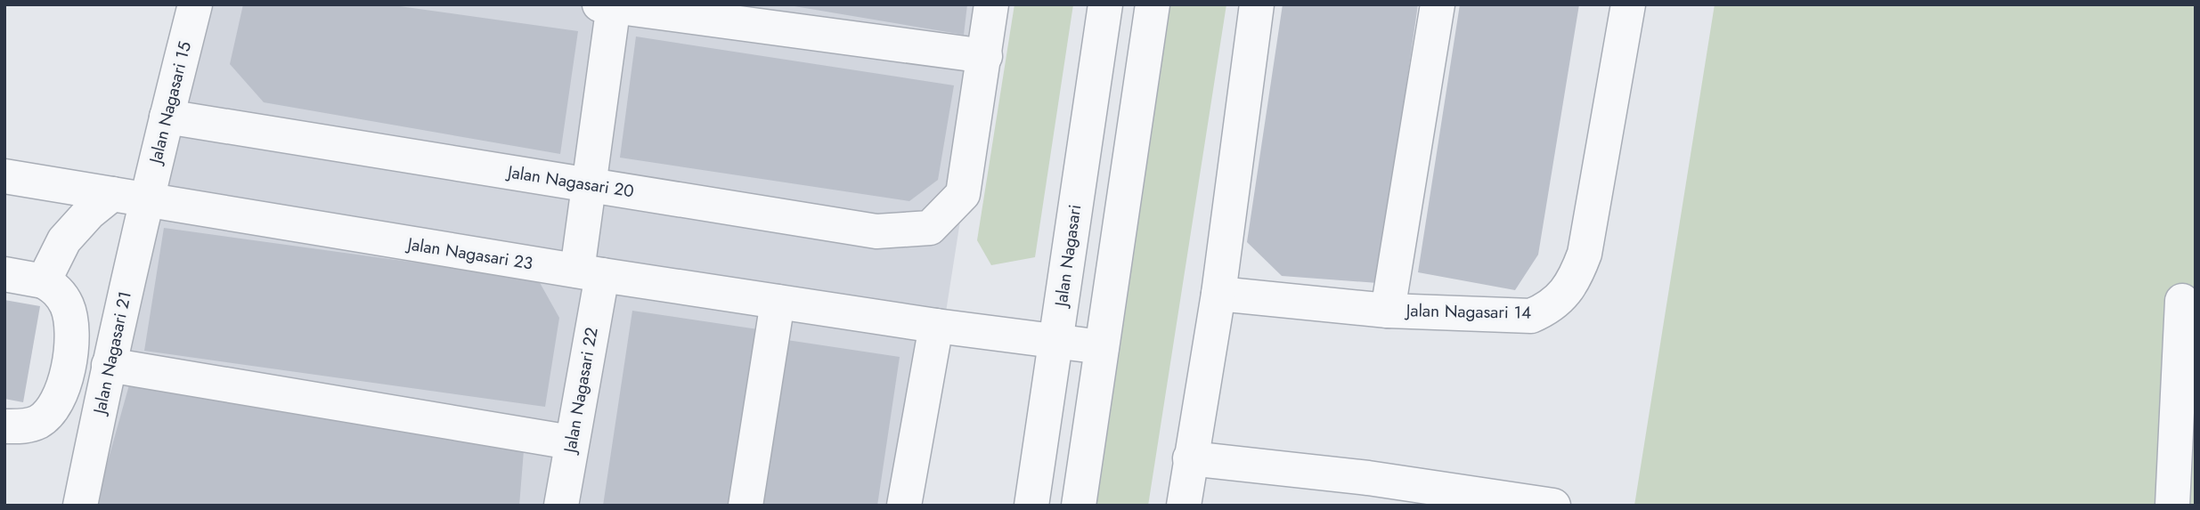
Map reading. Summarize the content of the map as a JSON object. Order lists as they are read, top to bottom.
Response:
{
  "streets": {
    "street": [
      "Jalan Nagasari 15",
      "Jalan Nagasari 20",
      "Jalan Nagasari 23",
      "Jalan Nagasari",
      "Jalan Nagasari 14",
      "Jalan Nagasari 21",
      "Jalan Nagasari 22"
    ]
  },
  "crossings": [
    ["Jalan Nagasari 15", "Jalan Nagasari 20"],
    ["Jalan Nagasari 15", "Jalan Nagasari 23"],
    ["Jalan Nagasari 15", "Jalan Nagasari 21"],
    ["Jalan Nagasari 20", "Jalan Nagasari 22"],
    ["Jalan Nagasari 23", "Jalan Nagasari"],
    ["Jalan Nagasari 23", "Jalan Nagasari 21"],
    ["Jalan Nagasari 23", "Jalan Nagasari 22"]
  ]
}
